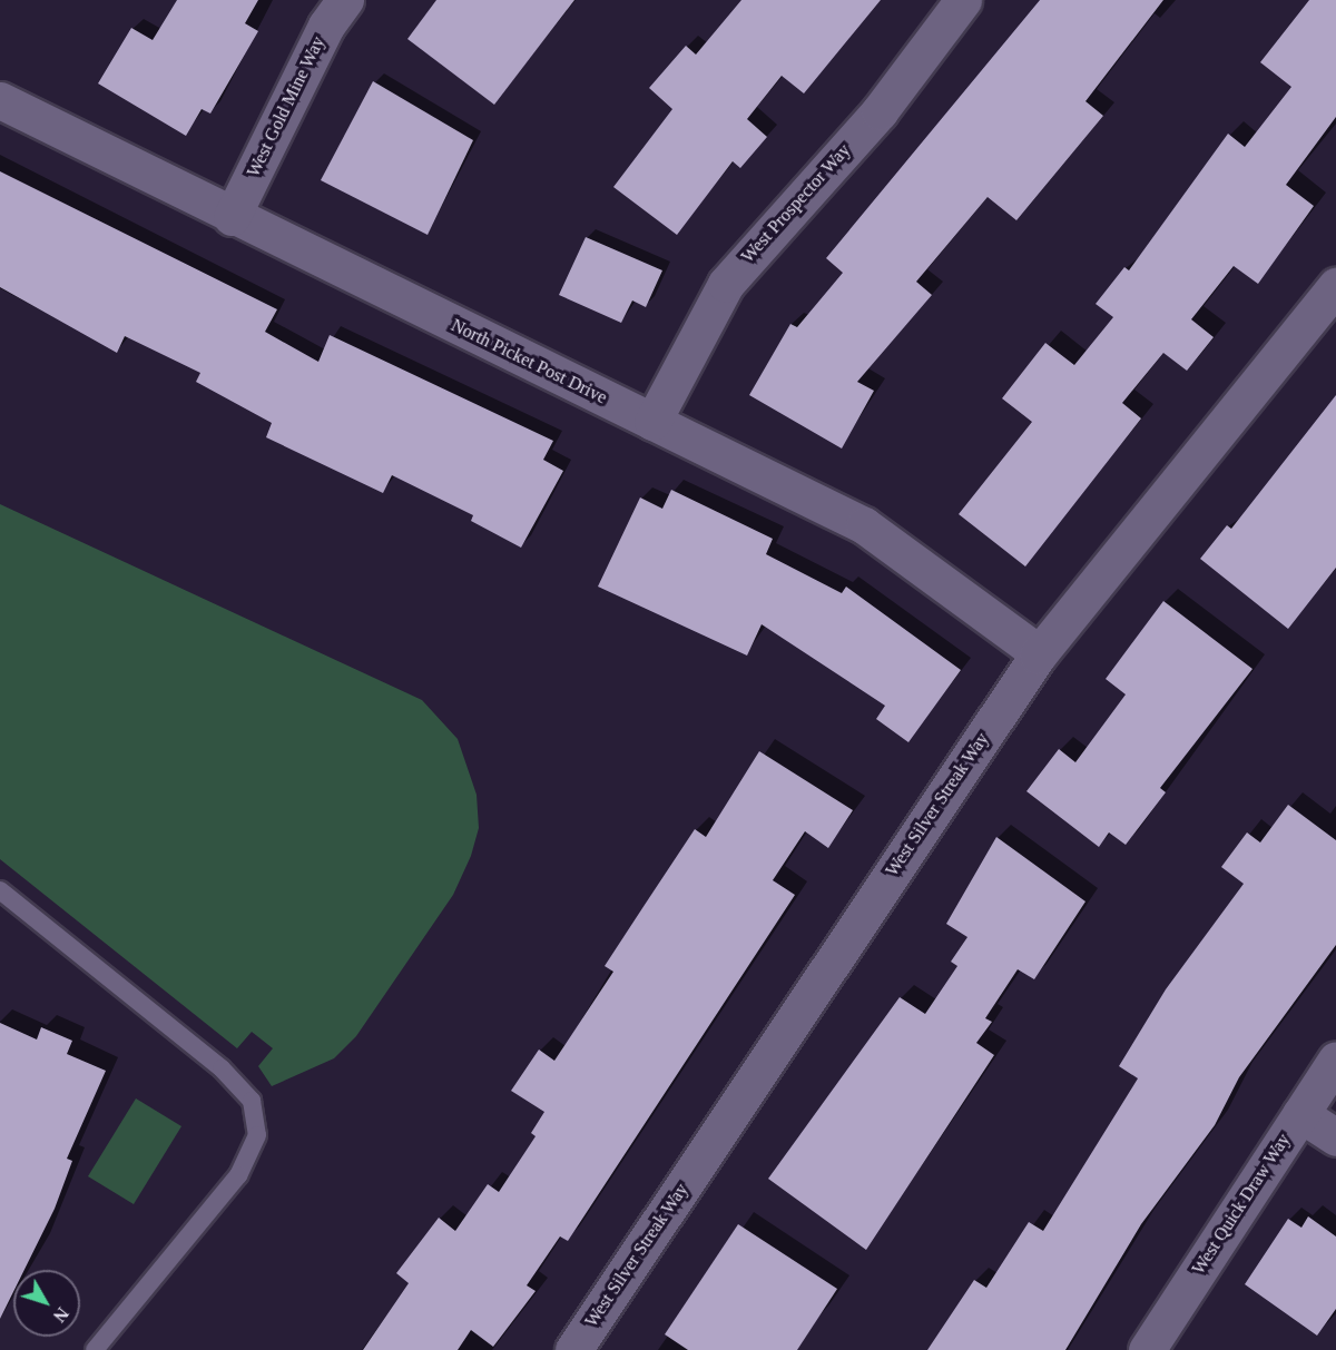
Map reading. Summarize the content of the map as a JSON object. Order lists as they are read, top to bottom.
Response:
{
  "streets": {
    "street": [
      "West Gold Mine Way",
      "West Prospector Way",
      "North Picket Post Drive",
      "West Silver Streak Way",
      "West Quick Draw Way"
    ]
  },
  "crossings": [
    ["West Gold Mine Way", "North Picket Post Drive"],
    ["West Prospector Way", "North Picket Post Drive"],
    ["North Picket Post Drive", "West Silver Streak Way"]
  ],
  "north": "bottom right"
}
